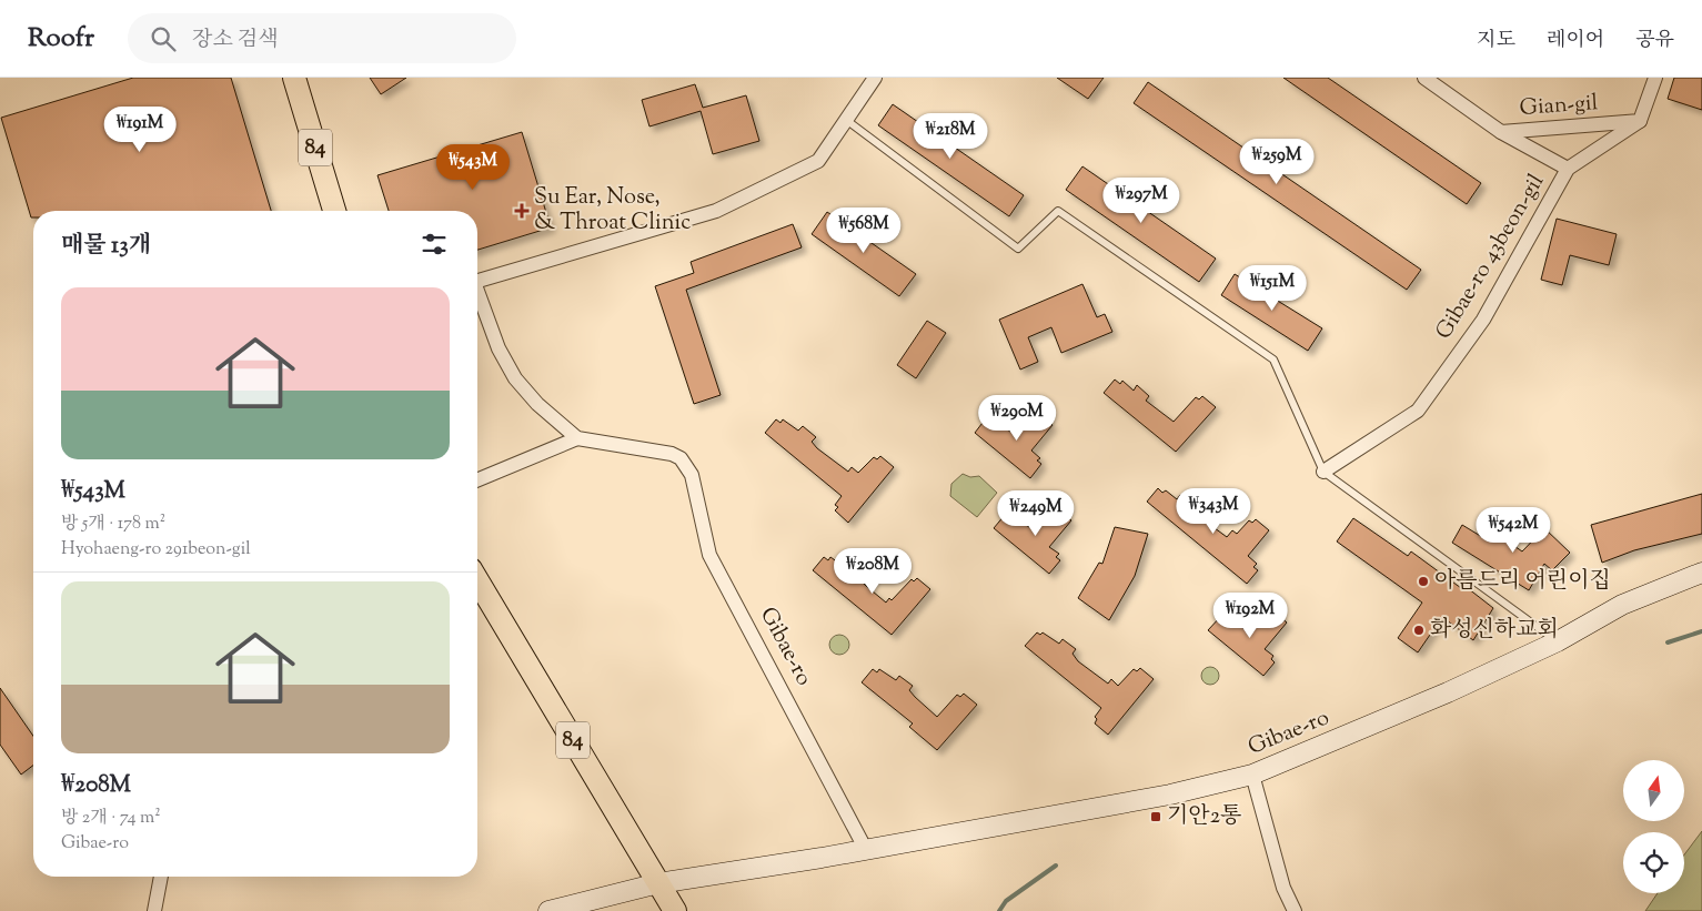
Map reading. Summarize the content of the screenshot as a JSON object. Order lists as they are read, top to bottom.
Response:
{
  "streets": {
    "main road": ["84"],
    "street": ["Gian-gil", "Gibae-ro 43beon-gil", "Gibae-ro"]
  },
  "crossings": [
    ["84", "Gibae-ro"]
  ],
  "places": {
    "health": ["Su Ear, Nose, & Throat Clinic"],
    "other": ["아름드리 어린이집", "화성신하교회"],
    "transit": ["기안2통"]
  },
  "north": "top",
  "page": {
    "header": "Roofr",
    "search": "장소 검색",
    "nav": ["지도", "레이어", "공유"],
    "price": [
      "₩191M",
      "₩218M",
      "₩259M",
      "₩543M",
      "₩297M",
      "₩568M",
      "₩151M",
      "₩290M",
      "₩343M",
      "₩249M",
      "₩542M",
      "₩208M",
      "₩192M"
    ],
    "heading": "매물 13개",
    "list": [
      {
        "name": "₩543M",
        "note": "방 5개 · 178 m² · Hyohaeng-ro 291beon-gil"
      },
      {
        "name": "₩208M",
        "note": "방 2개 · 74 m² · Gibae-ro"
      }
    ]
  }
}
